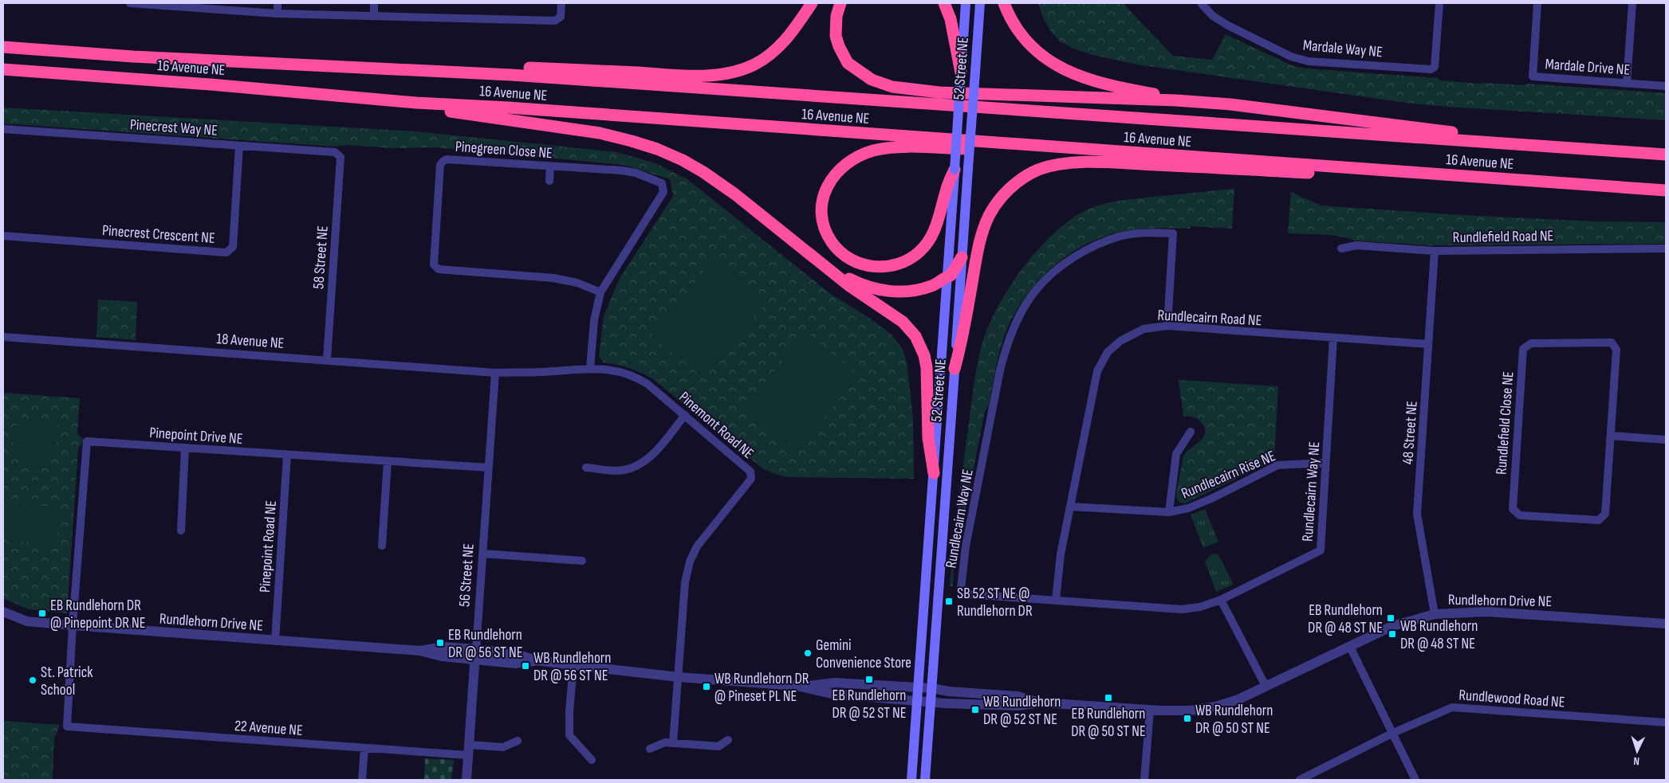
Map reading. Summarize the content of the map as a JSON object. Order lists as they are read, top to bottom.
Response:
{
  "streets": {
    "highway": ["16 Avenue NE"],
    "main road": ["52 Street NE"],
    "street": [
      "Mardale Way NE",
      "Mardale Drive NE",
      "Pinecrest Way NE",
      "Pinegreen Close NE",
      "Pinecrest Crescent NE",
      "Rundlefield Road NE",
      "58 Street NE",
      "Rundlecairn Road NE",
      "18 Avenue NE",
      "Rundlefield Close NE",
      "Pinemont Road NE",
      "48 Street NE",
      "Pinepoint Drive NE",
      "Rundlecairn Rise NE",
      "Rundlecairn Way NE",
      "Pinepoint Road NE",
      "56 Street NE",
      "Rundlehorn Drive NE",
      "Rundlewood Road NE",
      "22 Avenue NE"
    ]
  },
  "crossings": [
    ["52 Street NE", "Rundlehorn Drive NE"],
    ["Pinecrest Way NE", "Pinecrest Crescent NE"],
    ["Pinecrest Way NE", "58 Street NE"],
    ["Pinegreen Close NE", "Pinemont Road NE"],
    ["Rundlefield Road NE", "48 Street NE"],
    ["58 Street NE", "18 Avenue NE"],
    ["Rundlecairn Road NE", "48 Street NE"],
    ["Rundlecairn Road NE", "Rundlecairn Rise NE"],
    ["Rundlecairn Road NE", "Rundlecairn Way NE"],
    ["18 Avenue NE", "Pinemont Road NE"],
    ["18 Avenue NE", "56 Street NE"],
    ["Pinemont Road NE", "56 Street NE"],
    ["Pinemont Road NE", "Rundlehorn Drive NE"],
    ["48 Street NE", "Rundlehorn Drive NE"],
    ["Pinepoint Drive NE", "Pinepoint Road NE"],
    ["Pinepoint Drive NE", "56 Street NE"],
    ["Pinepoint Drive NE", "Rundlehorn Drive NE"],
    ["Pinepoint Drive NE", "22 Avenue NE"],
    ["Rundlecairn Rise NE", "Rundlecairn Way NE"],
    ["Pinepoint Road NE", "Rundlehorn Drive NE"],
    ["56 Street NE", "Rundlehorn Drive NE"],
    ["56 Street NE", "22 Avenue NE"],
    ["Rundlehorn Drive NE", "22 Avenue NE"]
  ],
  "places": {
    "transit": [
      "SB 52 ST NE @ Rundlehorn DR",
      "EB Rundlehorn DR @ Pinepoint DR NE",
      "EB Rundlehorn DR @ 48 ST NE",
      "WB Rundlehorn DR @ 48 ST NE",
      "EB Rundlehorn DR @ 56 ST NE",
      "WB Rundlehorn DR @ 56 ST NE",
      "EB Rundlehorn DR @ 52 ST NE",
      "WB Rundlehorn DR @ Pineset PL NE",
      "EB Rundlehorn DR @ 50 ST NE",
      "WB Rundlehorn DR @ 52 ST NE",
      "WB Rundlehorn DR @ 50 ST NE"
    ],
    "other": ["Gemini Convenience Store", "St. Patrick School"]
  },
  "north": "bottom"
}
